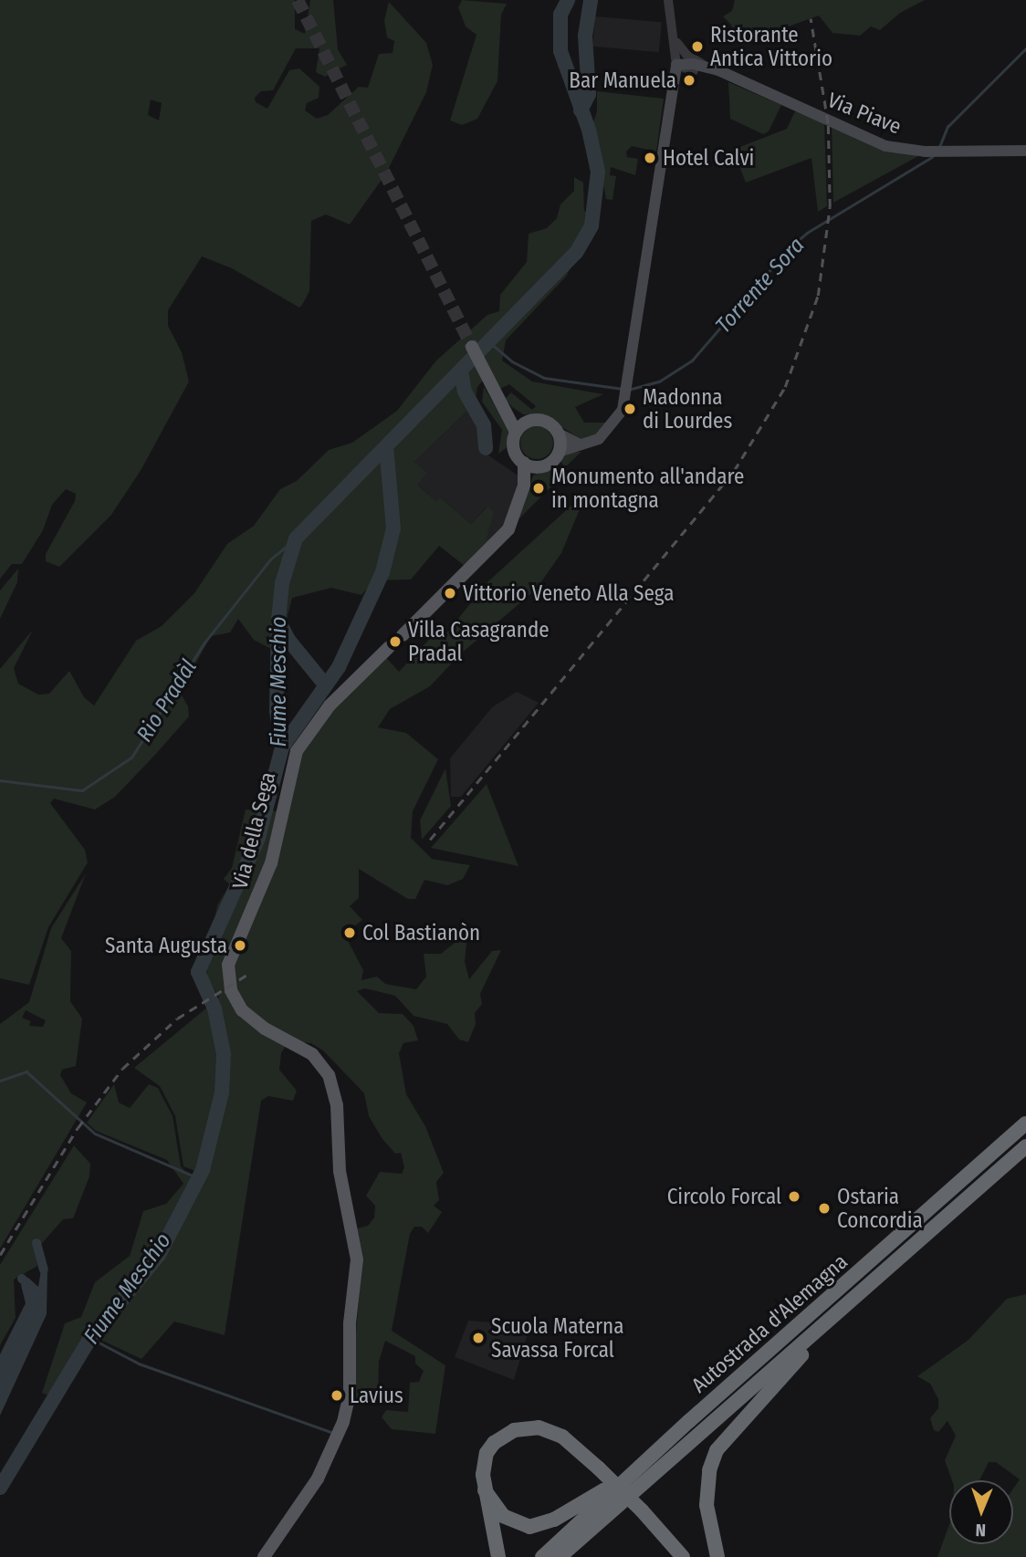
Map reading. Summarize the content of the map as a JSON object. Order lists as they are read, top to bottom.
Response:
{
  "streets": {
    "highway": ["Autostrada d'Alemagna"],
    "main road": ["Via Piave", "Via della Sega"]
  },
  "water": ["Torrente Sora", "Fiume Meschio", "Rio Pradàl"],
  "places": [
    "Ristorante Antica Vittorio",
    "Bar Manuela",
    "Hotel Calvi",
    "Madonna di Lourdes",
    "Monumento all'andare in montagna",
    "Vittorio Veneto Alla Sega",
    "Villa Casagrande Pradal",
    "Col Bastianòn",
    "Santa Augusta",
    "Circolo Forcal",
    "Ostaria Concordia",
    "Scuola Materna Savassa Forcal",
    "Lavius"
  ],
  "north": "bottom"
}
